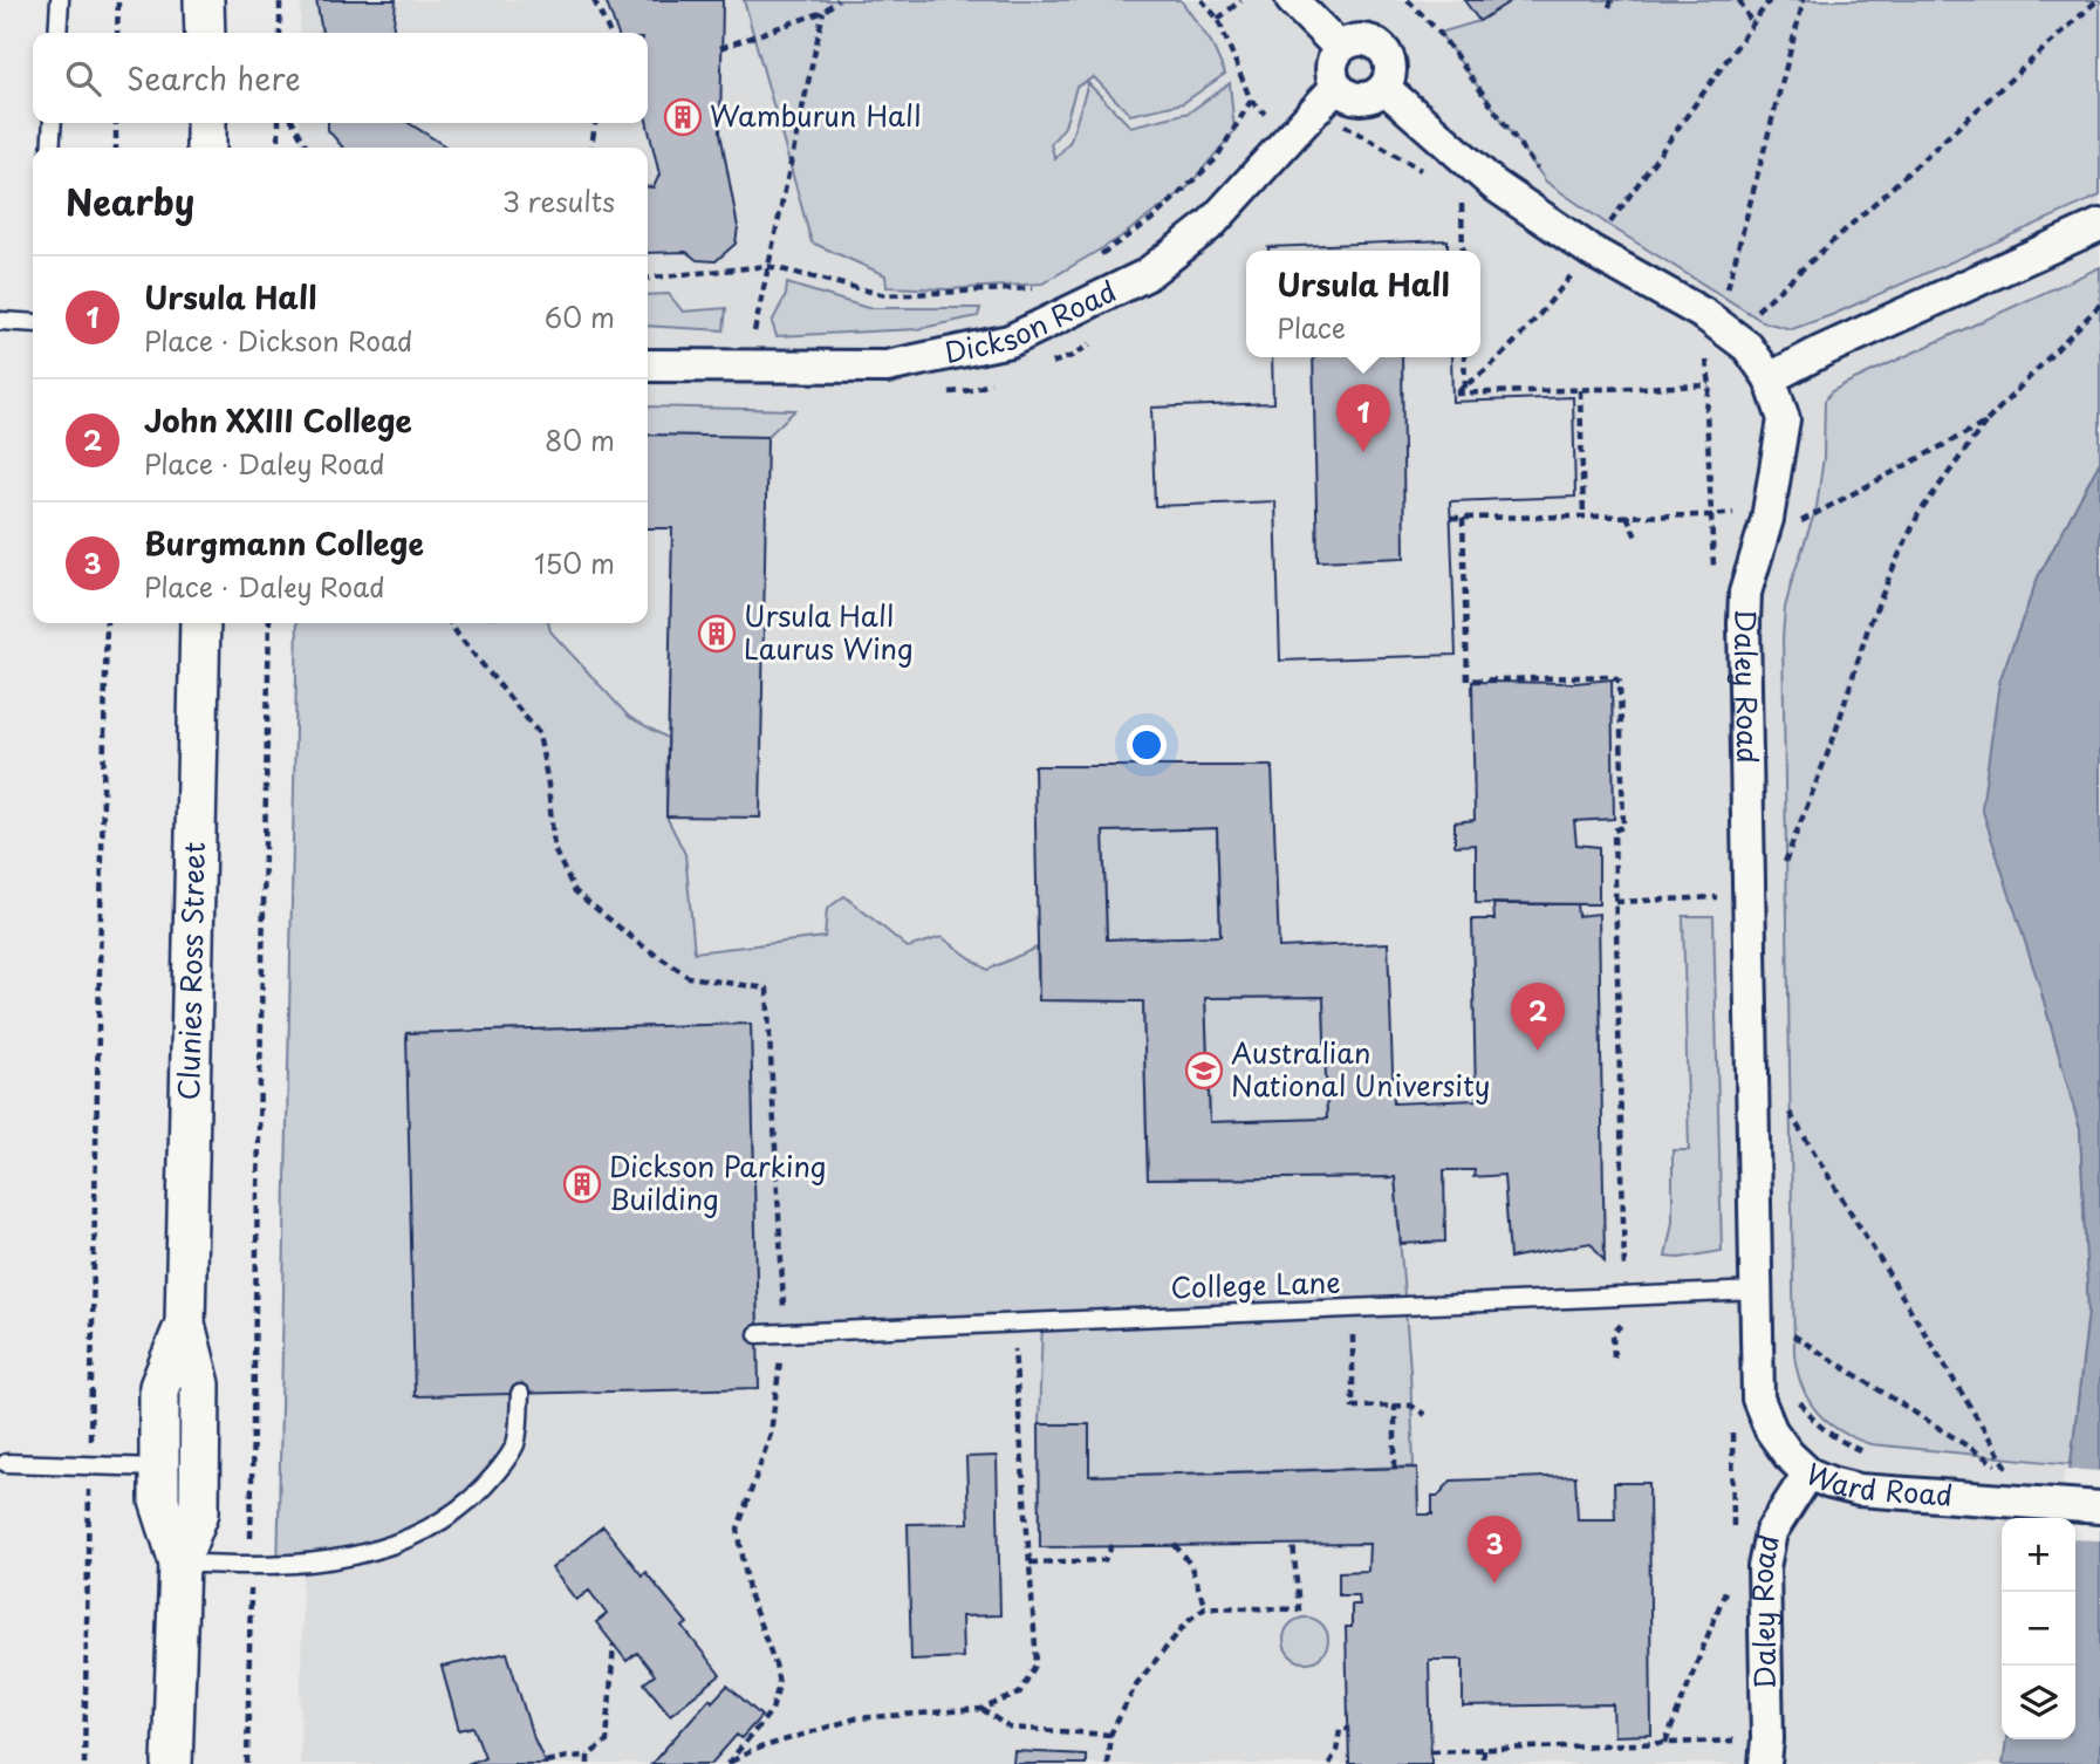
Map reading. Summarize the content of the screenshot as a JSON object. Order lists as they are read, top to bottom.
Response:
{
  "streets": {
    "street": [
      "Dickson Road",
      "Daley Road",
      "Clunies Ross Street",
      "Ward Road"
    ],
    "lane": ["College Lane"]
  },
  "crossings": [
    ["Dickson Road", "Daley Road"],
    ["Daley Road", "College Lane"],
    ["Daley Road", "Ward Road"]
  ],
  "places": {
    "building": ["Wamburun Hall", "Ursula Hall Laurus Wing", "Dickson Parking Building"],
    "school or university": ["Australian National University"]
  },
  "page": {
    "search": "Search here",
    "heading": ["Nearby", "3 results"],
    "popup": ["Ursula Hall", "Place"],
    "list": [
      {
        "mark": "1",
        "name": "Ursula Hall",
        "note": "Place · Dickson Road",
        "value": "60 m"
      },
      {
        "mark": "2",
        "name": "John XXIII College",
        "note": "Place · Daley Road",
        "value": "80 m"
      },
      {
        "mark": "3",
        "name": "Burgmann College",
        "note": "Place · Daley Road",
        "value": "150 m"
      }
    ],
    "pins": ["1", "2", "3"],
    "map_buttons": ["+", "−"]
  }
}
